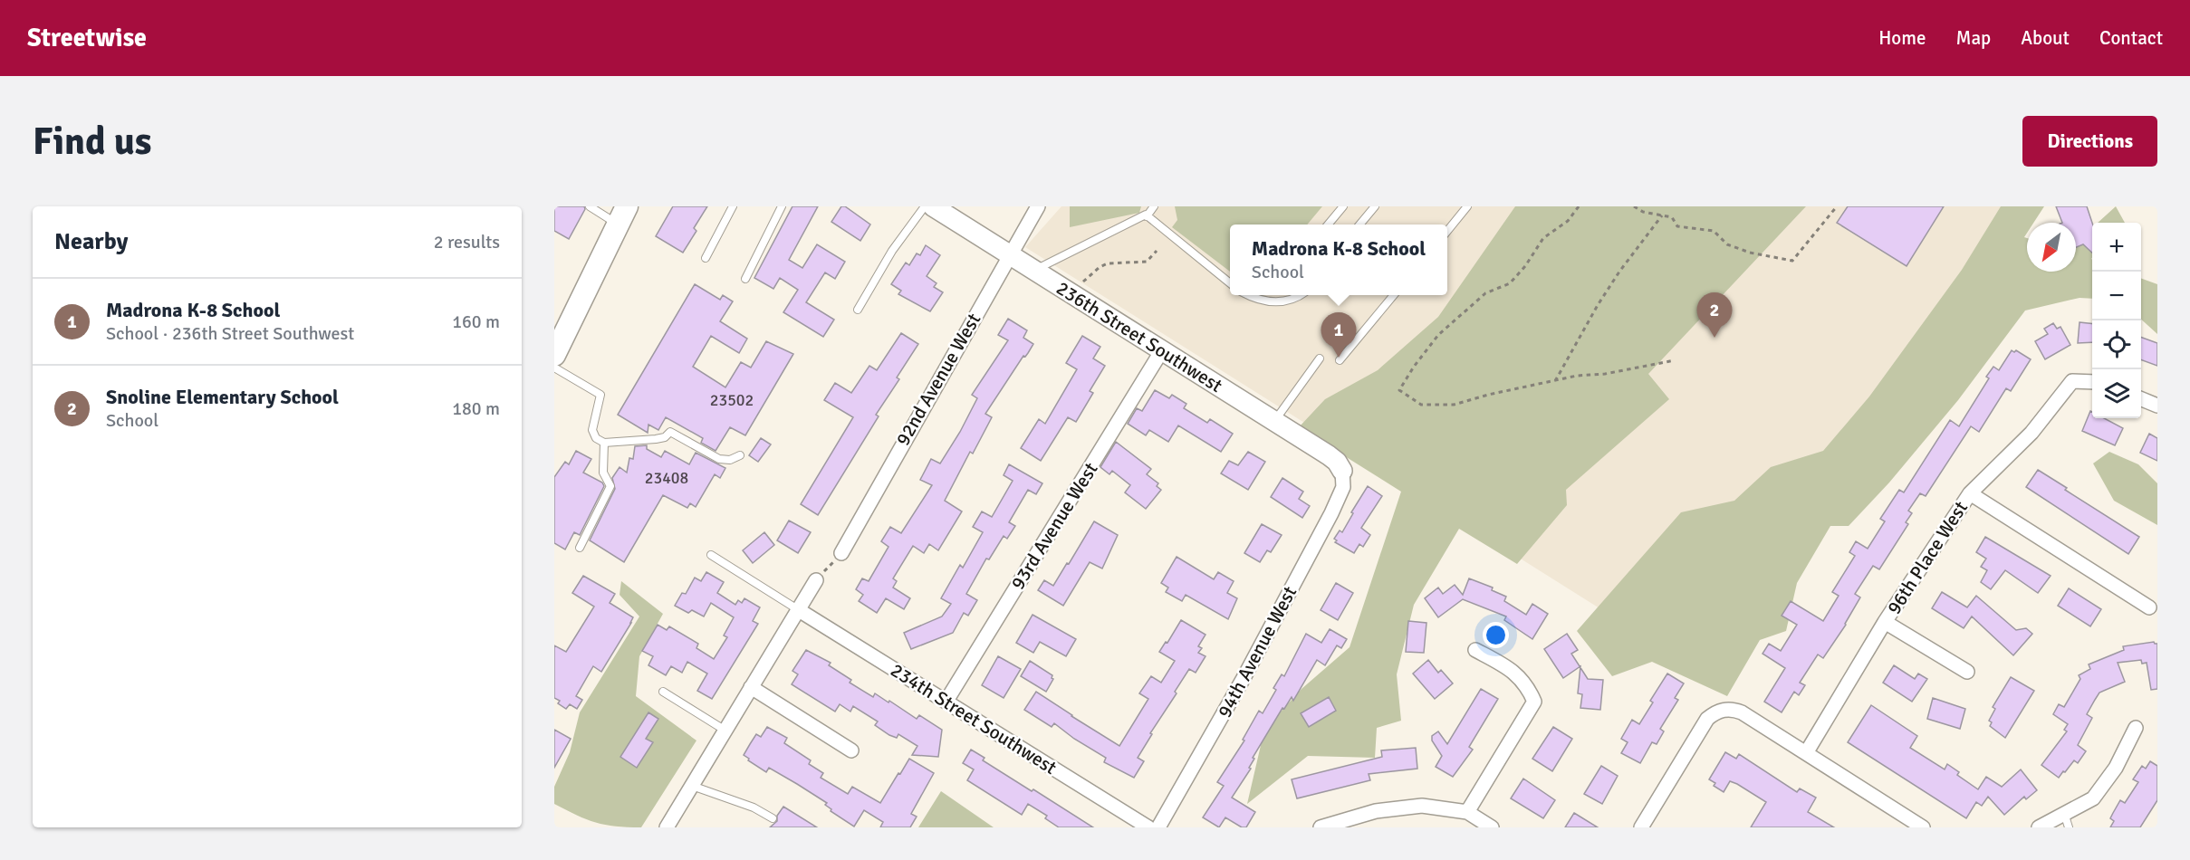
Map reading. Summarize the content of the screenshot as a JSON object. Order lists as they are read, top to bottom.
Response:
{
  "streets": {
    "street": [
      "236th Street Southwest",
      "92nd Avenue West",
      "93rd Avenue West",
      "96th Place West",
      "94th Avenue West",
      "234th Street Southwest"
    ]
  },
  "crossings": [
    ["236th Street Southwest", "92nd Avenue West"],
    ["236th Street Southwest", "93rd Avenue West"],
    ["236th Street Southwest", "94th Avenue West"],
    ["93rd Avenue West", "234th Street Southwest"]
  ],
  "house_numbers": ["23502", "23408"],
  "north": "bottom left",
  "page": {
    "header": "Streetwise",
    "nav": [
      "Home",
      "Map",
      "About",
      "Contact"
    ],
    "buttons": "Directions",
    "title": "Find us",
    "heading": ["Nearby", "2 results"],
    "map_buttons": ["+", "−"],
    "popup": ["Madrona K-8 School", "School"],
    "list": [
      {
        "mark": "1",
        "name": "Madrona K-8 School",
        "note": "School · 236th Street Southwest",
        "value": "160 m"
      },
      {
        "mark": "2",
        "name": "Snoline Elementary School",
        "note": "School",
        "value": "180 m"
      }
    ],
    "pins": ["2", "1"]
  }
}
